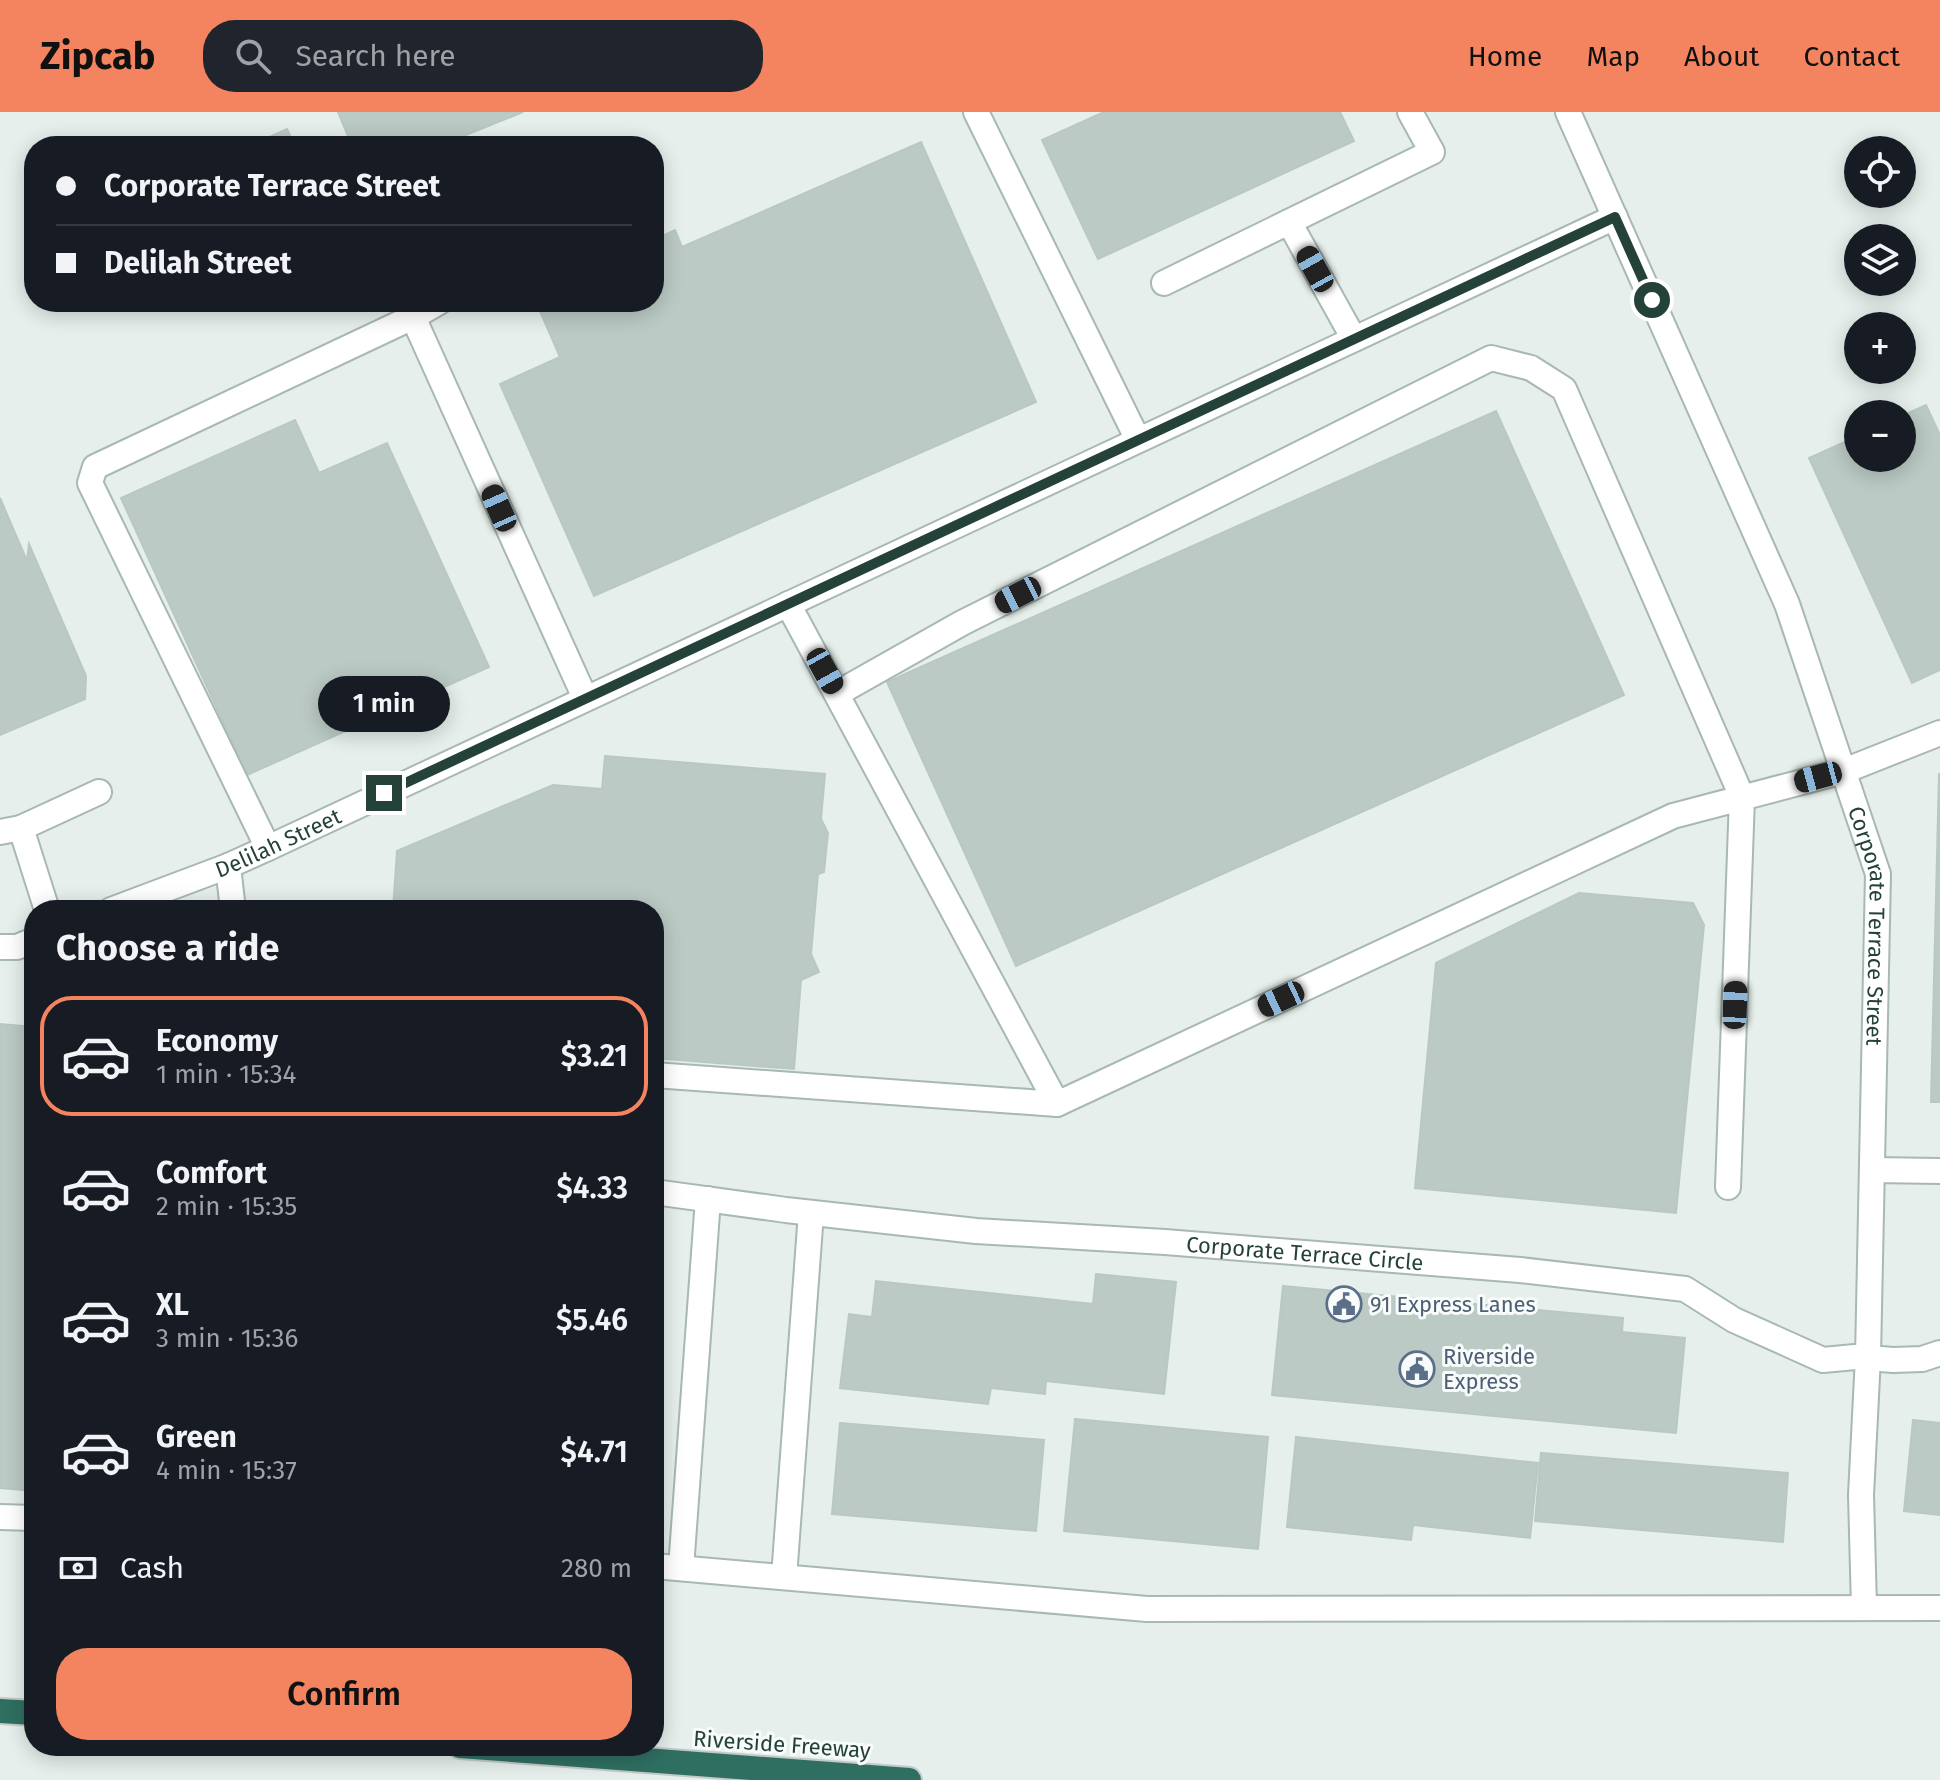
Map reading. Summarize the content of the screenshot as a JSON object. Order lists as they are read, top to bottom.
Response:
{
  "streets": {
    "highway": ["Riverside Freeway"],
    "street": ["Delilah Street", "Corporate Terrace Street", "Corporate Terrace Circle"]
  },
  "crossings": [
    ["Delilah Street", "Corporate Terrace Street"],
    ["Corporate Terrace Street", "Corporate Terrace Circle"]
  ],
  "places": {
    "public building": ["91 Express Lanes", "Riverside Express"]
  },
  "page": {
    "header": "Zipcab",
    "search": "Search here",
    "nav": [
      "Home",
      "Map",
      "About",
      "Contact"
    ],
    "map_buttons": ["+", "−"],
    "banner": ["Corporate Terrace Street", "Delilah Street"],
    "bubble": "1 min",
    "heading": "Choose a ride",
    "list": [
      {
        "name": "Economy",
        "note": "1 min · 15:34",
        "value": "$3.21"
      },
      {
        "name": "Comfort",
        "note": "2 min · 15:35",
        "value": "$4.33"
      },
      {
        "name": "XL",
        "note": "3 min · 15:36",
        "value": "$5.46"
      },
      {
        "name": "Green",
        "note": "4 min · 15:37",
        "value": "$4.71"
      }
    ],
    "pay": ["Cash", "280 m"],
    "buttons": "Confirm"
  }
}
